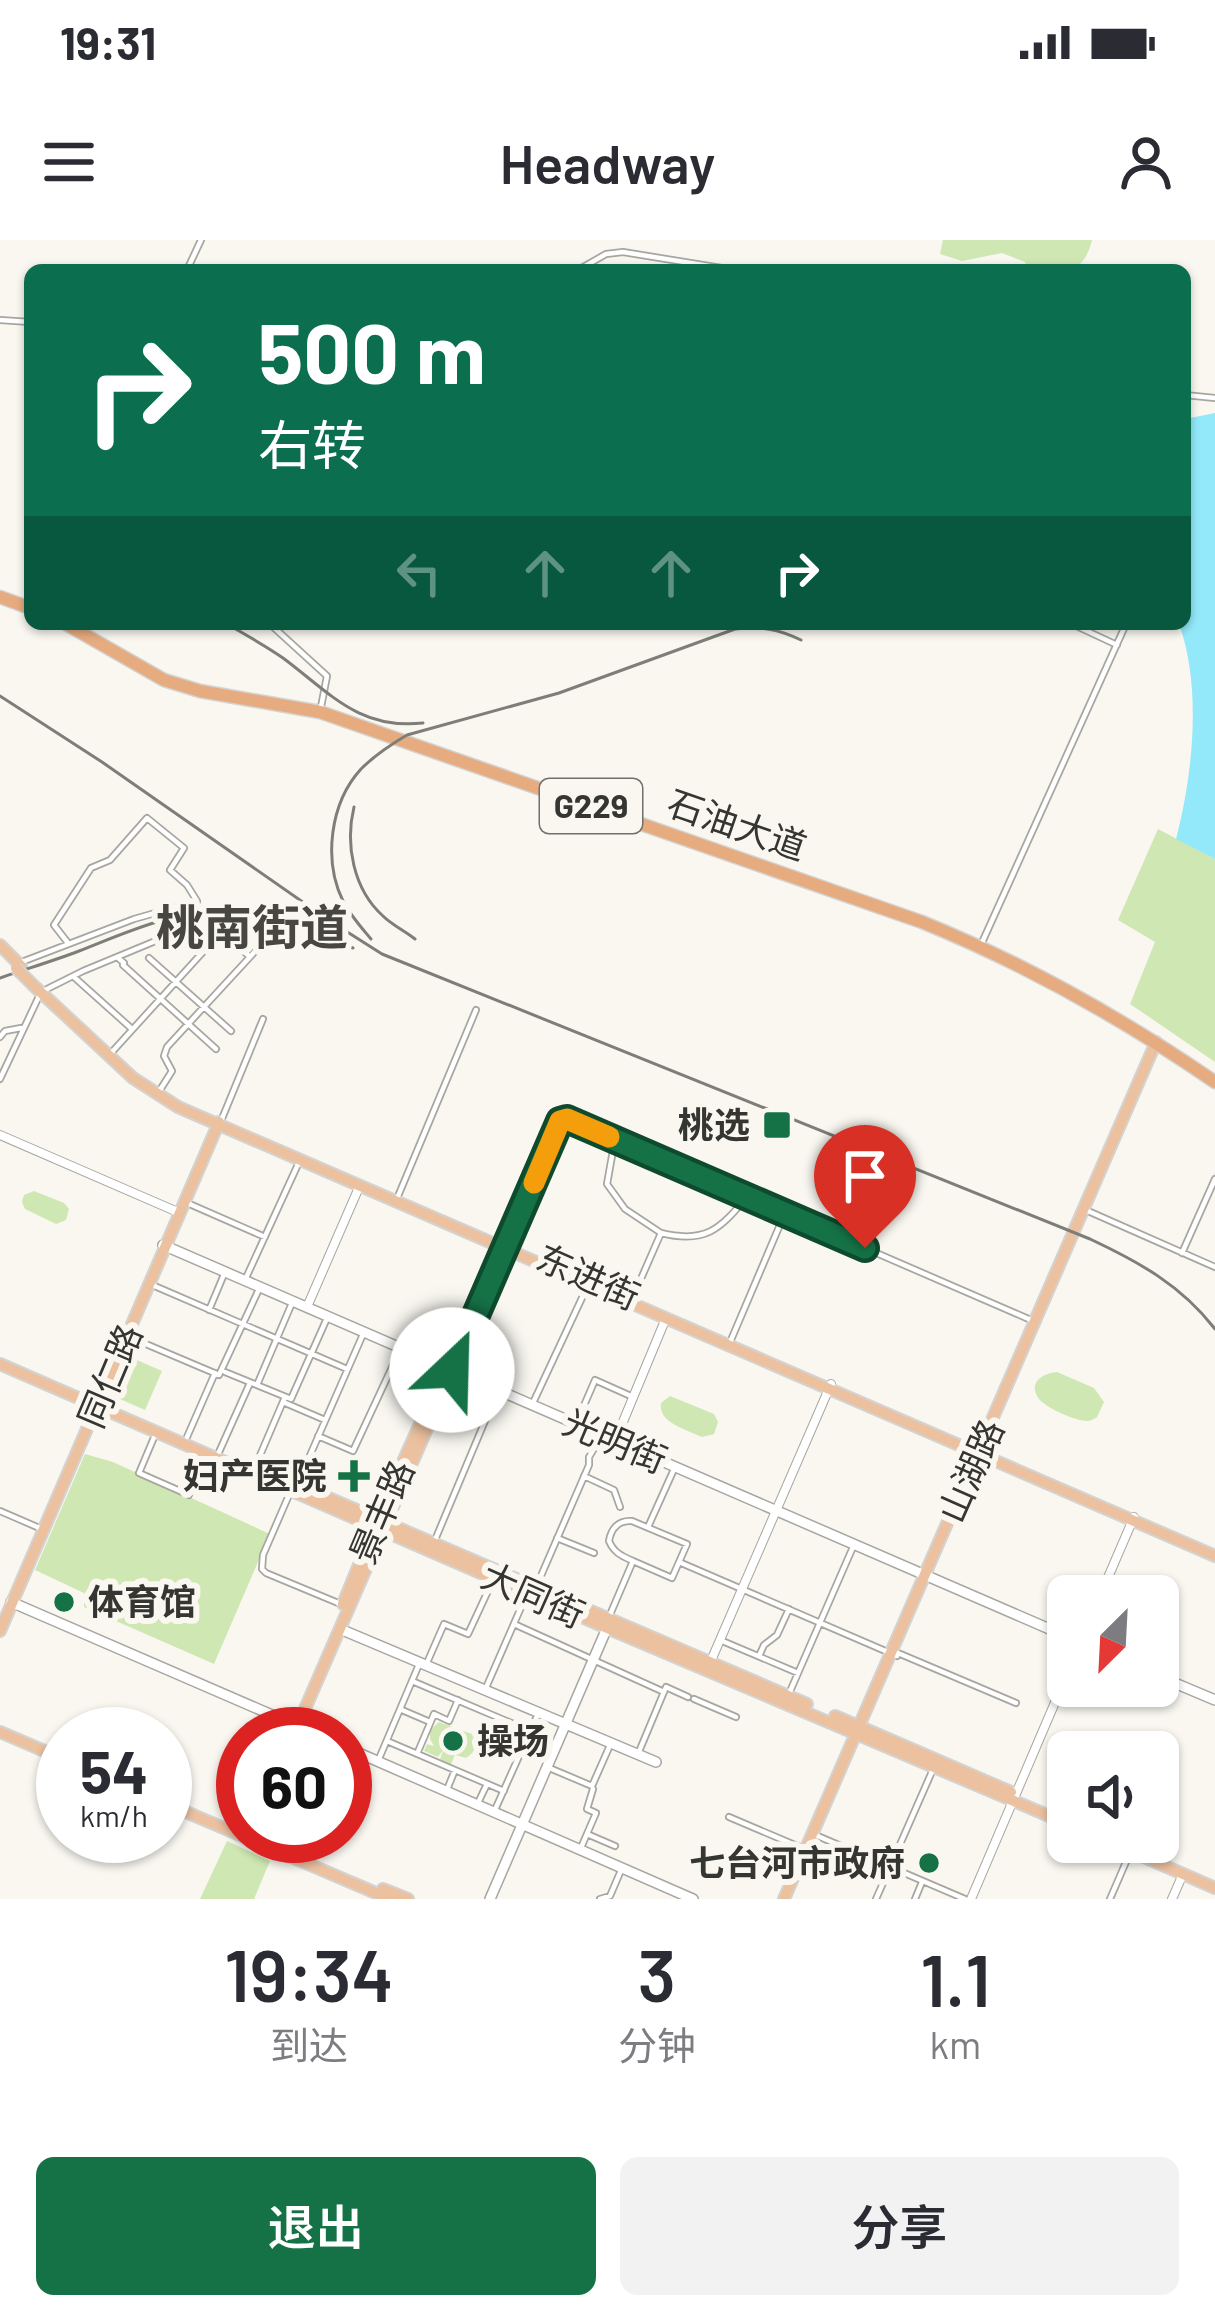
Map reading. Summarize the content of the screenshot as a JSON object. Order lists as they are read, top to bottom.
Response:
{
  "streets": {
    "highway": ["G229", "石油大道"],
    "main road": [
      "东进街",
      "同仁路",
      "光明街",
      "山湖路",
      "景丰路",
      "大同街"
    ]
  },
  "crossings": [
    ["石油大道", "山湖路"],
    ["东进街", "同仁路"],
    ["东进街", "山湖路"],
    ["东进街", "景丰路"],
    ["同仁路", "光明街"],
    ["同仁路", "大同街"],
    ["光明街", "山湖路"],
    ["光明街", "景丰路"],
    ["山湖路", "大同街"],
    ["景丰路", "大同街"]
  ],
  "districts": ["桃南街道"],
  "places": {
    "transit": ["桃选"],
    "health": ["妇产医院"],
    "other": ["体育馆", "操场", "七台河市政府"]
  },
  "north": "bottom left",
  "page": {
    "status": "19:31",
    "header": "Headway",
    "turn": ["500 m", "右转"],
    "speed": "54 km/h",
    "limit": "60",
    "eta": [
      "19:34",
      "到达",
      "3",
      "分钟",
      "1.1",
      "km"
    ],
    "buttons": ["退出", "分享"]
  }
}
